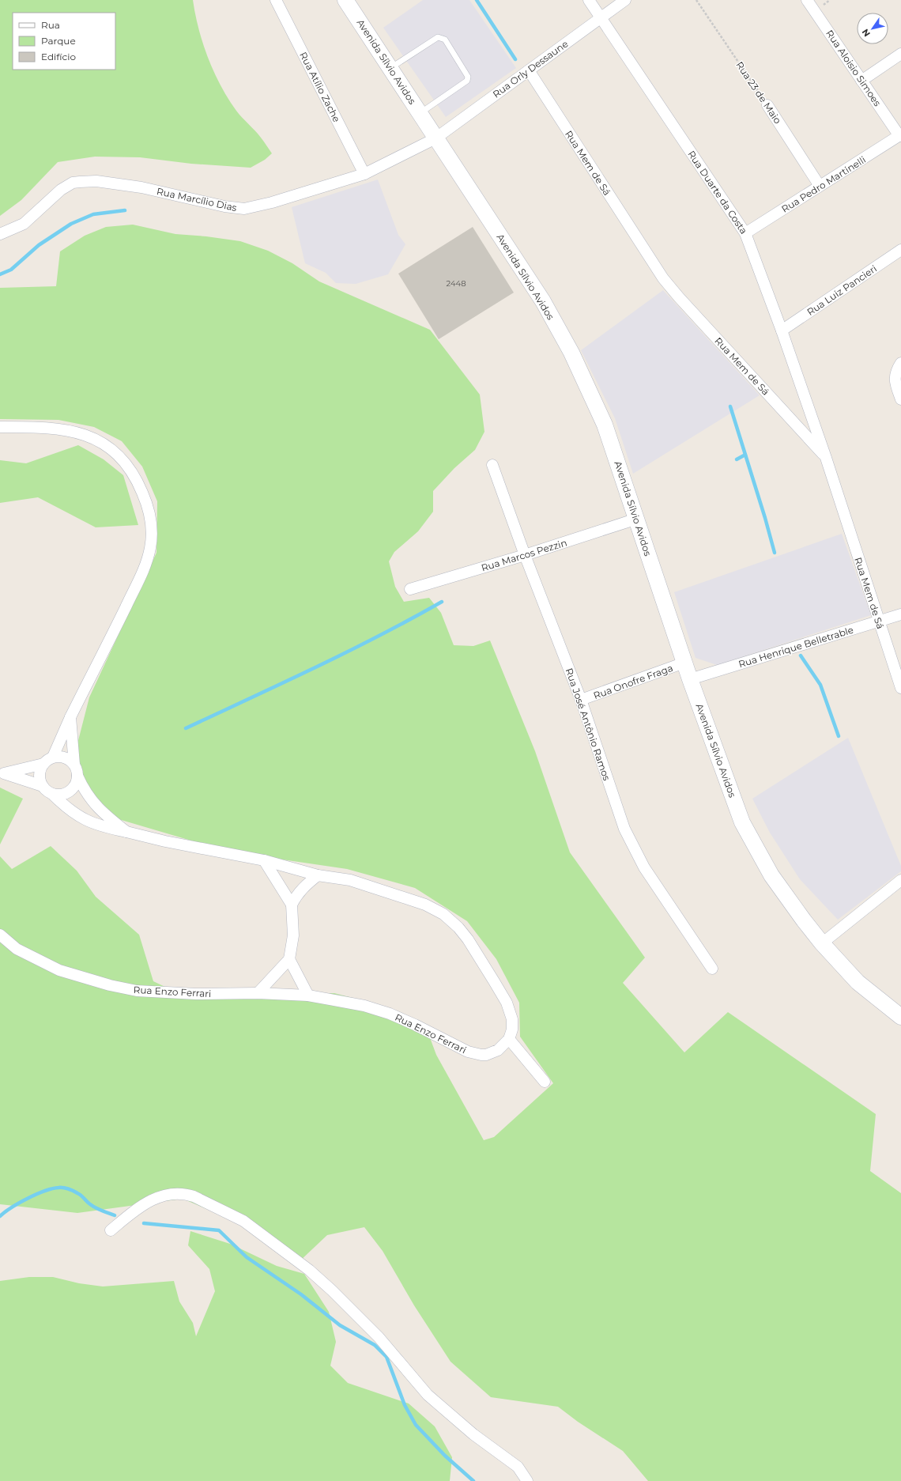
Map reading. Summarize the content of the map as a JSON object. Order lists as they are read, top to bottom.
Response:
{
  "streets": {
    "main road": ["Avenida Sílvio Avidos"],
    "street": [
      "Rua Aloisio Simoes",
      "Rua Orly Dessaune",
      "Rua Atílio Zache",
      "Rua 23 de Maio",
      "Rua Mem de Sá",
      "Rua Pedro Martinelli",
      "Rua Duarte da Costa",
      "Rua Marcílio Dias",
      "Rua Luiz Pancieri",
      "Rua Marcos Pezzin",
      "Rua Henrique Belletrable",
      "Rua Onofre Fraga",
      "Rua José Antônio Ramos",
      "Rua Enzo Ferrari"
    ]
  },
  "crossings": [
    ["Avenida Sílvio Avidos", "Rua Orly Dessaune"],
    ["Avenida Sílvio Avidos", "Rua Marcílio Dias"],
    ["Avenida Sílvio Avidos", "Rua Marcos Pezzin"],
    ["Avenida Sílvio Avidos", "Rua Henrique Belletrable"],
    ["Avenida Sílvio Avidos", "Rua Onofre Fraga"],
    ["Rua Aloisio Simoes", "Rua Pedro Martinelli"],
    ["Rua Orly Dessaune", "Rua Mem de Sá"],
    ["Rua Orly Dessaune", "Rua Duarte da Costa"],
    ["Rua Orly Dessaune", "Rua Marcílio Dias"],
    ["Rua Atílio Zache", "Rua Marcílio Dias"],
    ["Rua 23 de Maio", "Rua Pedro Martinelli"],
    ["Rua Mem de Sá", "Rua Duarte da Costa"],
    ["Rua Mem de Sá", "Rua Henrique Belletrable"],
    ["Rua Pedro Martinelli", "Rua Duarte da Costa"],
    ["Rua Duarte da Costa", "Rua Luiz Pancieri"],
    ["Rua Marcos Pezzin", "Rua José Antônio Ramos"],
    ["Rua Onofre Fraga", "Rua José Antônio Ramos"]
  ],
  "house_numbers": ["2448"],
  "legend": ["Rua", "Parque", "Edifício"],
  "north": "bottom left"
}
